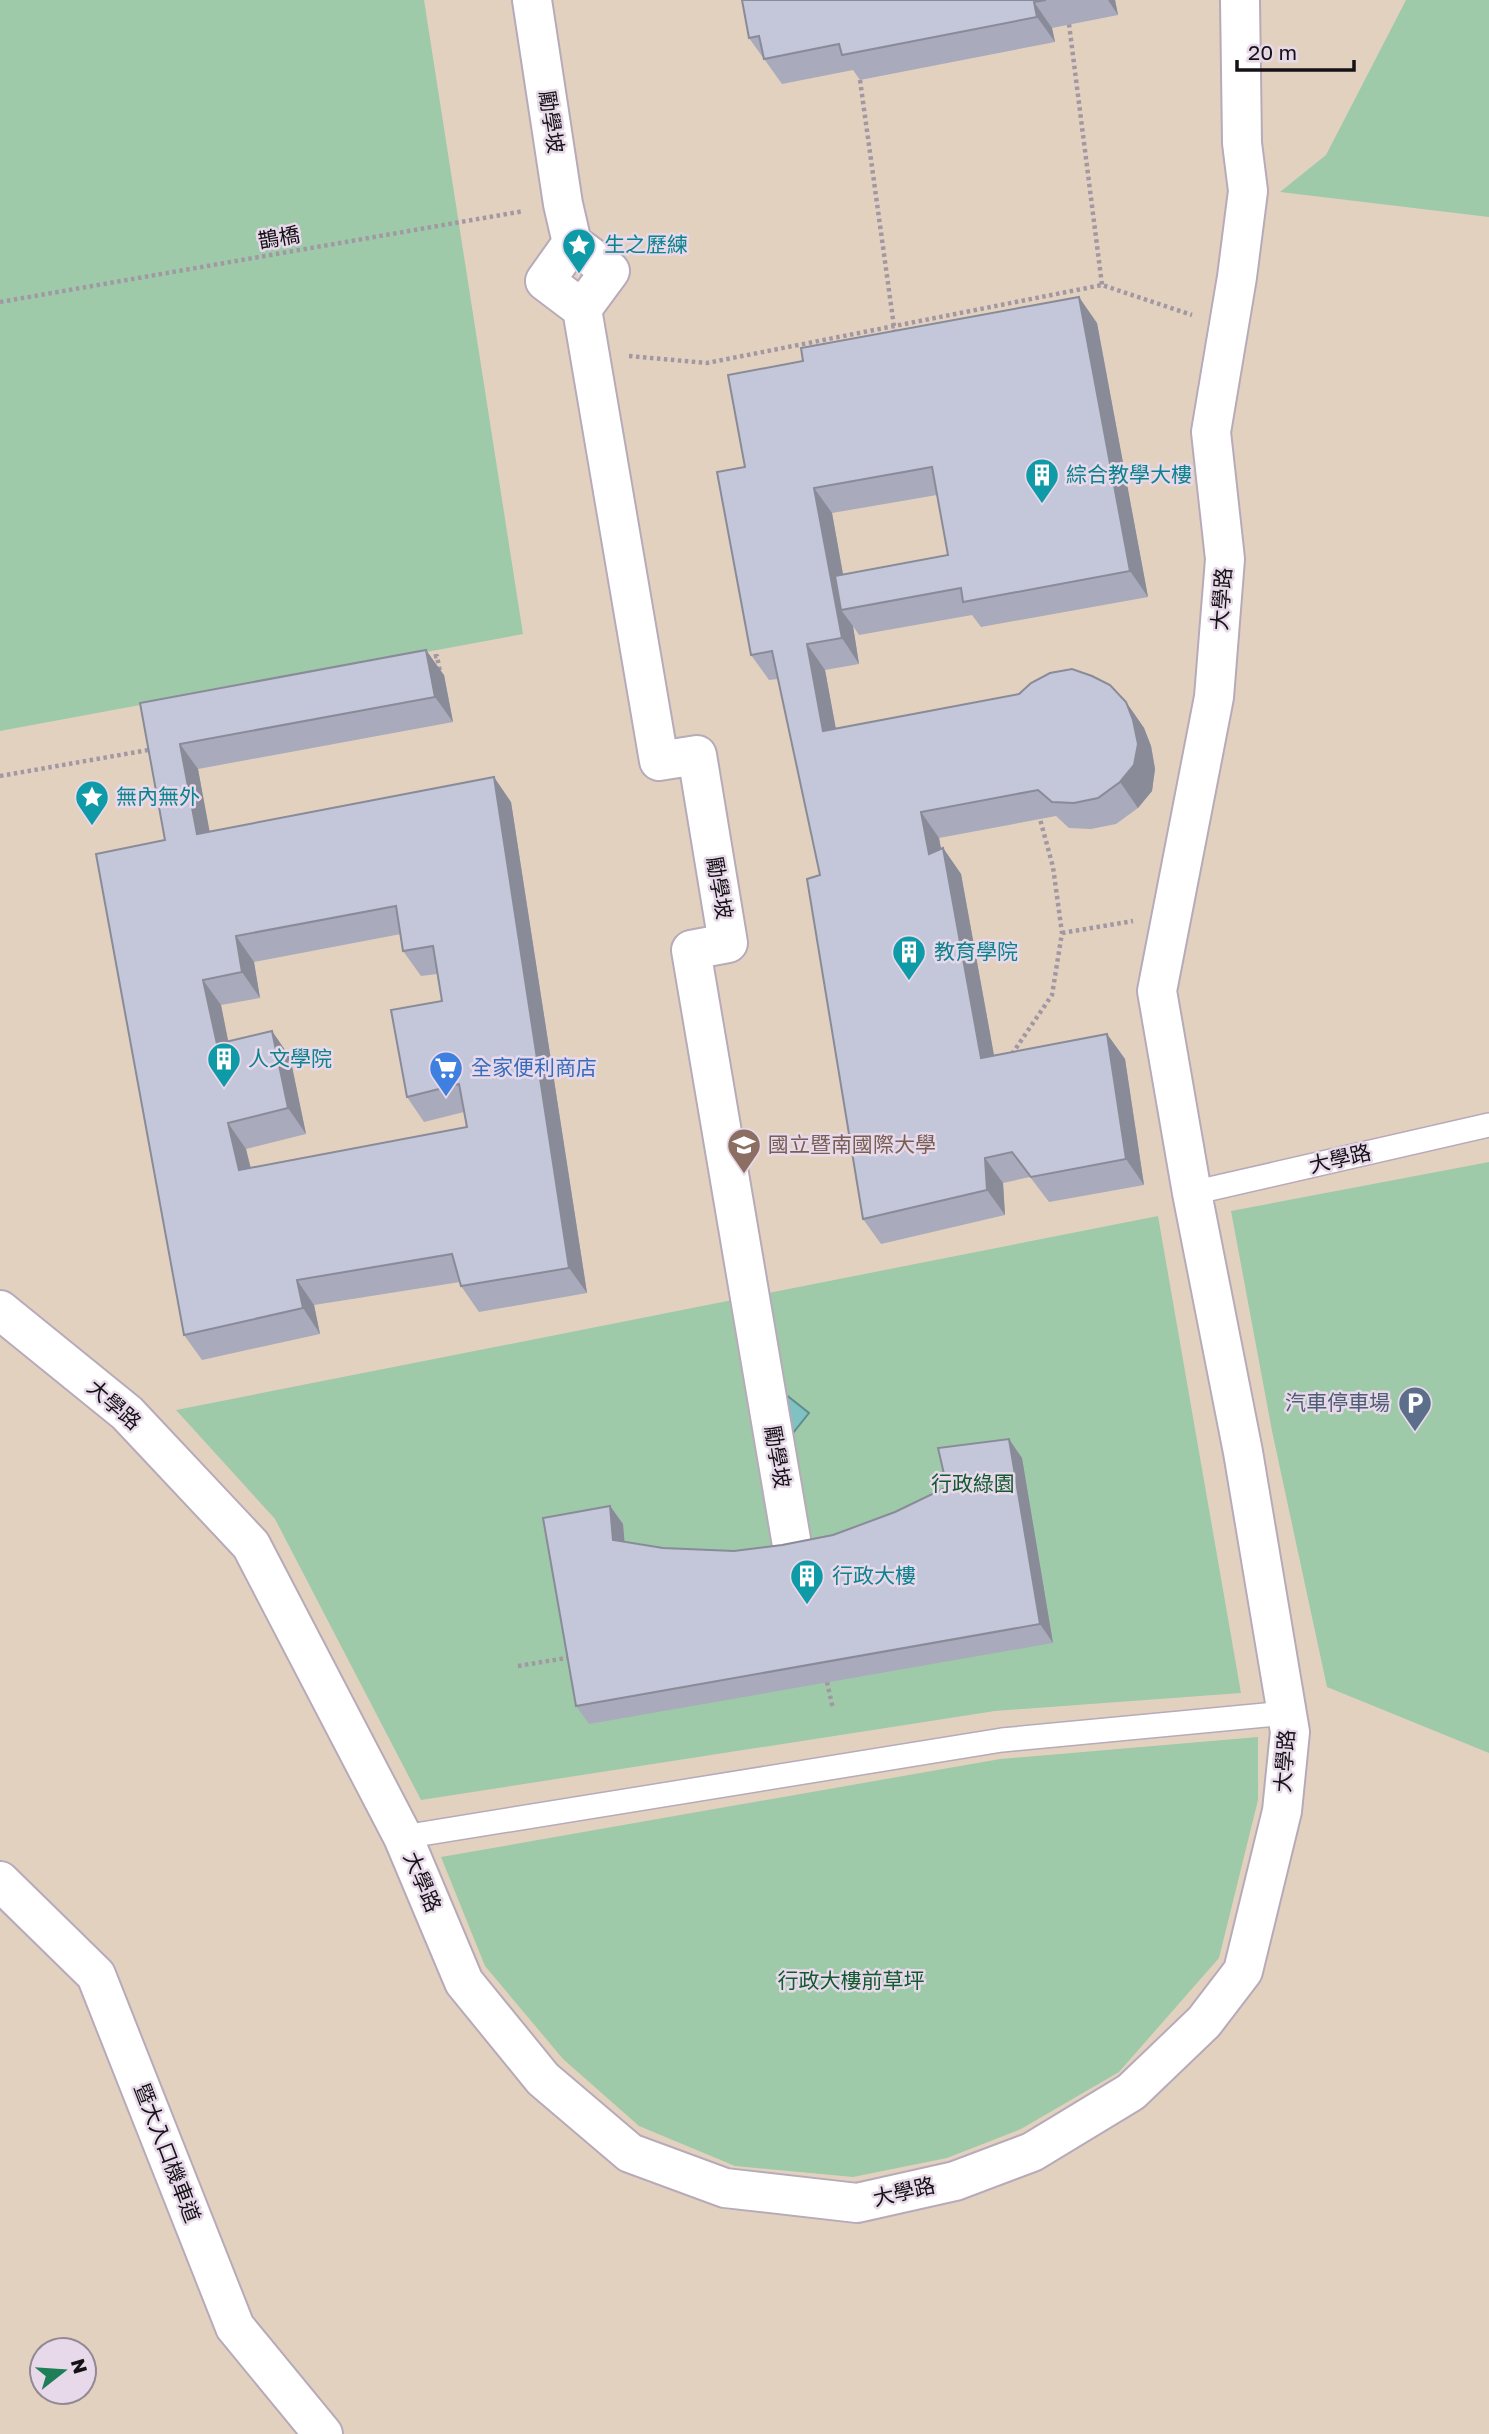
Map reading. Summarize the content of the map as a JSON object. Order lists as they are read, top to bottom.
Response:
{
  "streets": {
    "street": ["勵學坡", "大學路", "暨大入口機車道"],
    "path": ["鵲橋"]
  },
  "crossings": [
    ["勵學坡", "鵲橋"]
  ],
  "parks": ["行政綠園", "行政大樓前草坪"],
  "places": {
    "place": ["生之歷練", "無內無外"],
    "building": [
      "綜合教學大樓",
      "教育學院",
      "人文學院",
      "行政大樓"
    ],
    "supermarket": ["全家便利商店"],
    "school or university": ["國立暨南國際大學"],
    "parking": ["汽車停車場"]
  },
  "scale_bar": "20 m",
  "north": "right"
}
